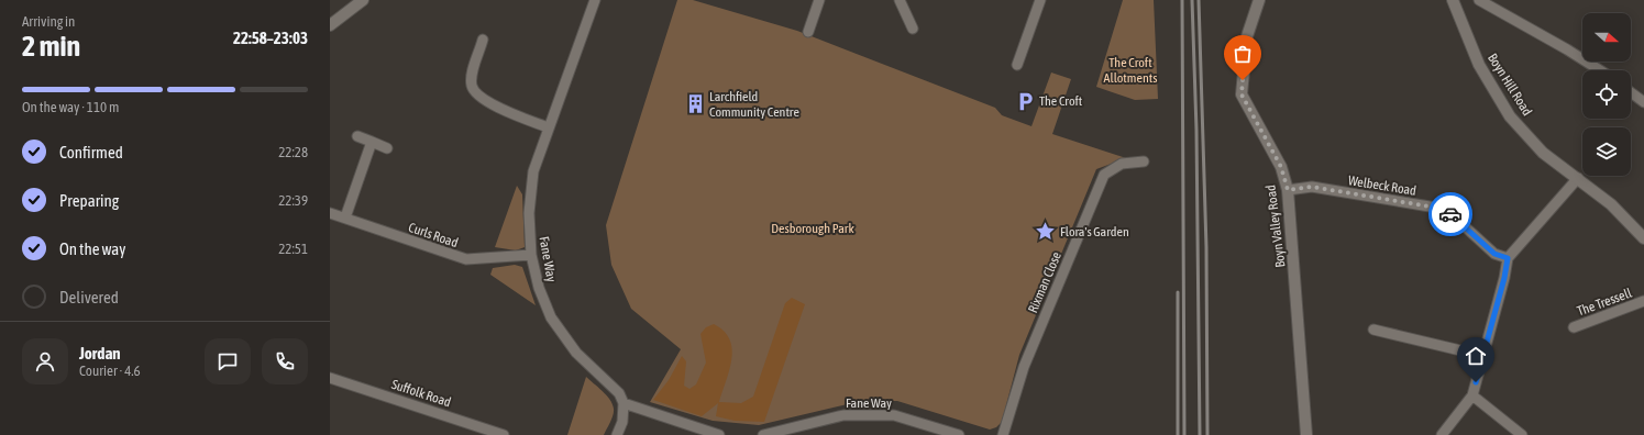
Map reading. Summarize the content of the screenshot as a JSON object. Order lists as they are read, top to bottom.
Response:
{
  "streets": {
    "street": [
      "Boyn Hill Road",
      "Welbeck Road",
      "Boyn Valley Road",
      "Curls Road",
      "Fane Way",
      "Rixman Close",
      "The Tressell",
      "Suffolk Road"
    ]
  },
  "crossings": [
    ["Welbeck Road", "Boyn Valley Road"],
    ["Curls Road", "Fane Way"]
  ],
  "parks": ["The Croft Allotments", "Desborough Park"],
  "places": {
    "parking": ["The Croft"],
    "building": ["Larchfield Community Centre"],
    "place": ["Flora's Garden"]
  },
  "north": "right",
  "page": {
    "heading": ["2 min", "Arriving in", "22:58–23:03"],
    "panel": ["Jordan", "Courier · 4.6"],
    "bar": "On the way · 110 m",
    "list": [
      ["Confirmed", "22:28"],
      ["Preparing", "22:39"],
      ["On the way", "22:51"],
      "Delivered"
    ]
  }
}
